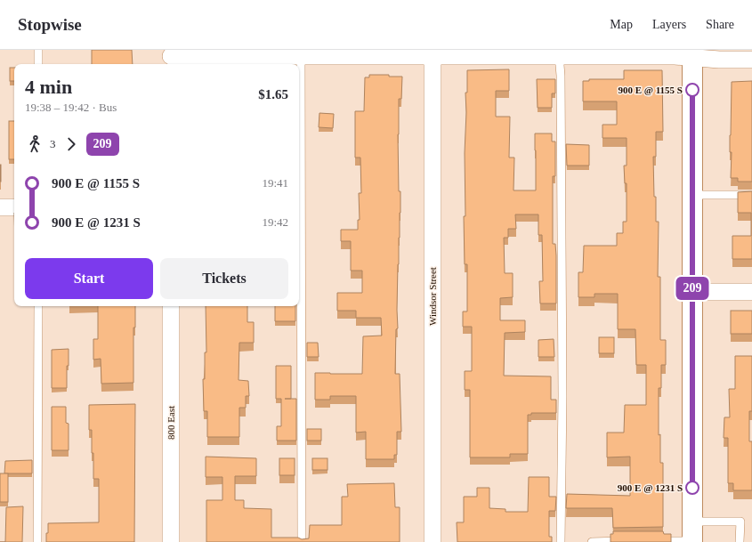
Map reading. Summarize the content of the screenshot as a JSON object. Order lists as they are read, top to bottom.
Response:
{
  "streets": {
    "street": ["Windsor Street", "800 East"]
  },
  "places": ["900 E @ 1155 S", "900 E @ 1231 S"],
  "lines": ["bus line 209"],
  "page": {
    "header": "Stopwise",
    "nav": ["Map", "Layers", "Share"],
    "on_map": "209",
    "heading": ["4 min", "19:38 – 19:42 · Bus", "$1.65"],
    "legs": ["3", "209"],
    "list": [
      {
        "name": "900 E @ 1155 S",
        "value": "19:41"
      },
      {
        "name": "900 E @ 1231 S",
        "value": "19:42"
      }
    ],
    "buttons": ["Start", "Tickets"]
  }
}
